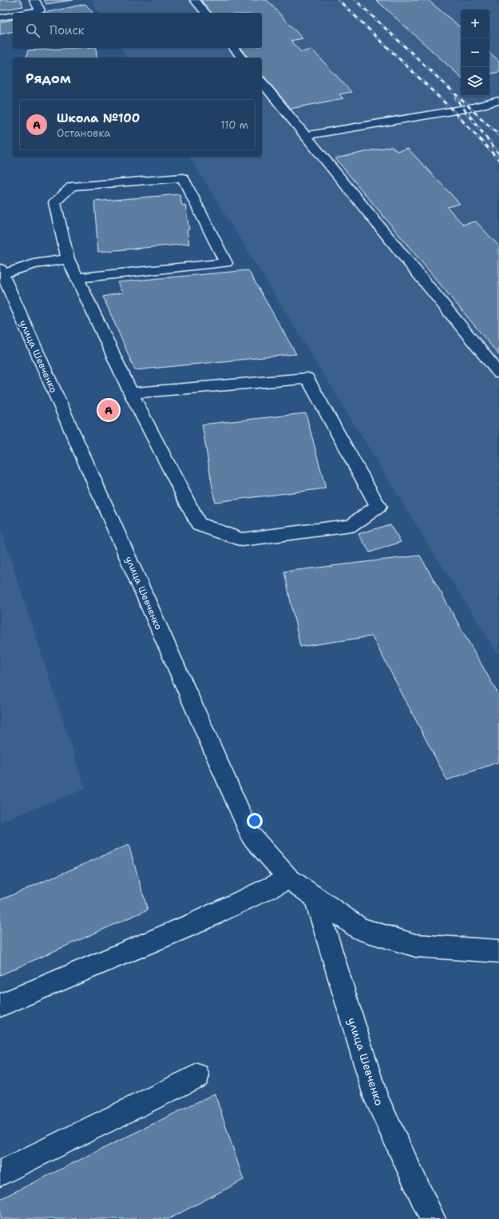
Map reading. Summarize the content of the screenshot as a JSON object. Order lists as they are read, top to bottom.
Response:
{
  "streets": {
    "street": ["улица Шевченко"]
  },
  "page": {
    "map_buttons": ["+", "−"],
    "search": "Поиск",
    "heading": "Рядом",
    "list": [
      {
        "mark": "A",
        "name": "Школа №100",
        "note": "Остановка",
        "value": "110 m"
      }
    ],
    "pins": "A"
  }
}
